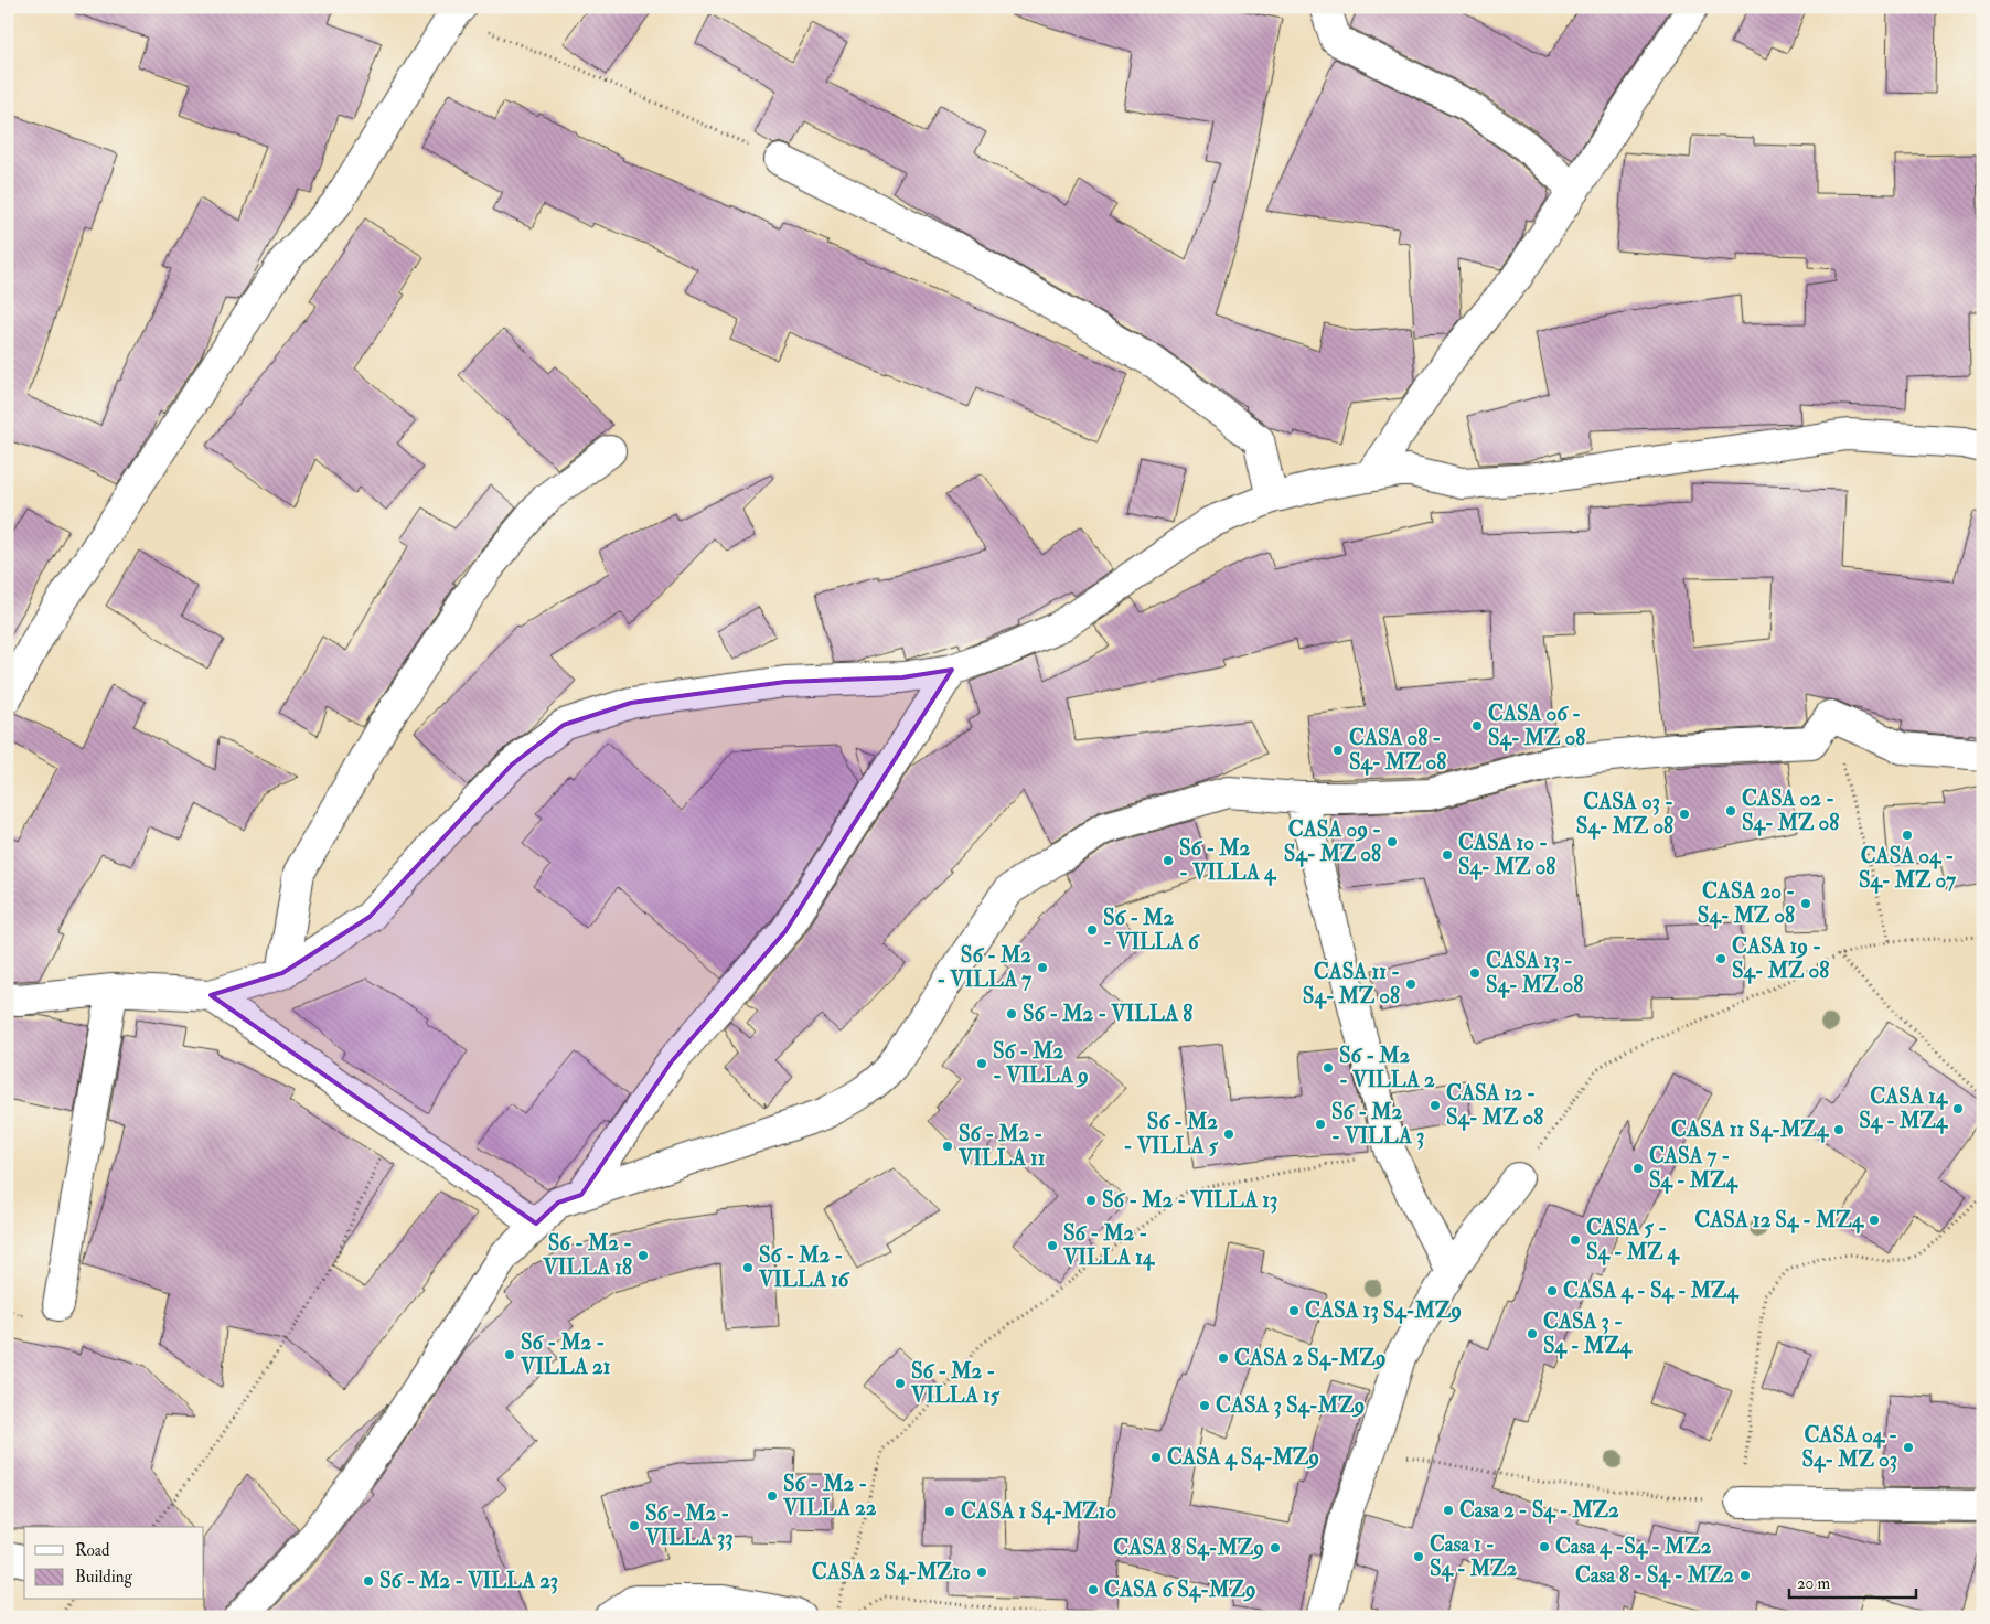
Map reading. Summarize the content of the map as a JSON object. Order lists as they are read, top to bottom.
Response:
{
  "places": [
    "CASA 06 - S4- MZ 08",
    "CASA 08 - S4- MZ 08",
    "CASA 02 - S4- MZ 08",
    "CASA 03 - S4- MZ 08",
    "CASA 04 - S4- MZ 07",
    "CASA 09 - S4- MZ 08",
    "CASA 10 - S4- MZ 08",
    "S6 - M2 - VILLA 4",
    "CASA 20 - S4- MZ 08",
    "S6 - M2 - VILLA 6",
    "CASA 19 - S4- MZ 08",
    "S6 - M2 - VILLA 7",
    "CASA 13 - S4- MZ 08",
    "CASA 11 - S4- MZ 08",
    "S6 - M2 - VILLA 8",
    "S6 - M2 - VILLA 9",
    "S6 - M2 - VILLA 2",
    "CASA 12 - S4- MZ 08",
    "CASA 14 S4 - MZ4",
    "S6 - M2 - VILLA 3",
    "CASA 11 S4-MZ4",
    "S6 - M2 - VILLA 5",
    "S6 - M2 - VILLA 11",
    "CASA 7 - S4 - MZ4",
    "S6 - M2 - VILLA 13",
    "CASA 12 S4 - MZ4",
    "CASA 5 - S4 - MZ 4",
    "S6 - M2 - VILLA 14",
    "S6 - M2 - VILLA 18",
    "S6 - M2 - VILLA 16",
    "CASA 4 - S4 - MZ4",
    "CASA 13 S4-MZ9",
    "CASA 3 - S4 - MZ4",
    "S6 - M2 - VILLA 21",
    "CASA 2 S4-MZ9",
    "S6 - M2 - VILLA 15",
    "CASA 3 S4-MZ9",
    "CASA 04 - S4- MZ 03",
    "CASA 4 S4-MZ9",
    "S6 - M2 - VILLA 22",
    "Casa 2 - S4 - MZ2",
    "CASA 1 S4-MZ10",
    "S6 - M2 - VILLA 33",
    "Casa 4 -S4 - MZ2",
    "CASA 8 S4-MZ9",
    "Casa 1 - S4 - MZ2",
    "CASA 2 S4-MZ10",
    "Casa 8 - S4 - MZ2",
    "S6 - M2 - VILLA 23",
    "CASA 6 S4-MZ9"
  ],
  "legend": ["Road", "Building"],
  "scale_bar": "20 m"
}
